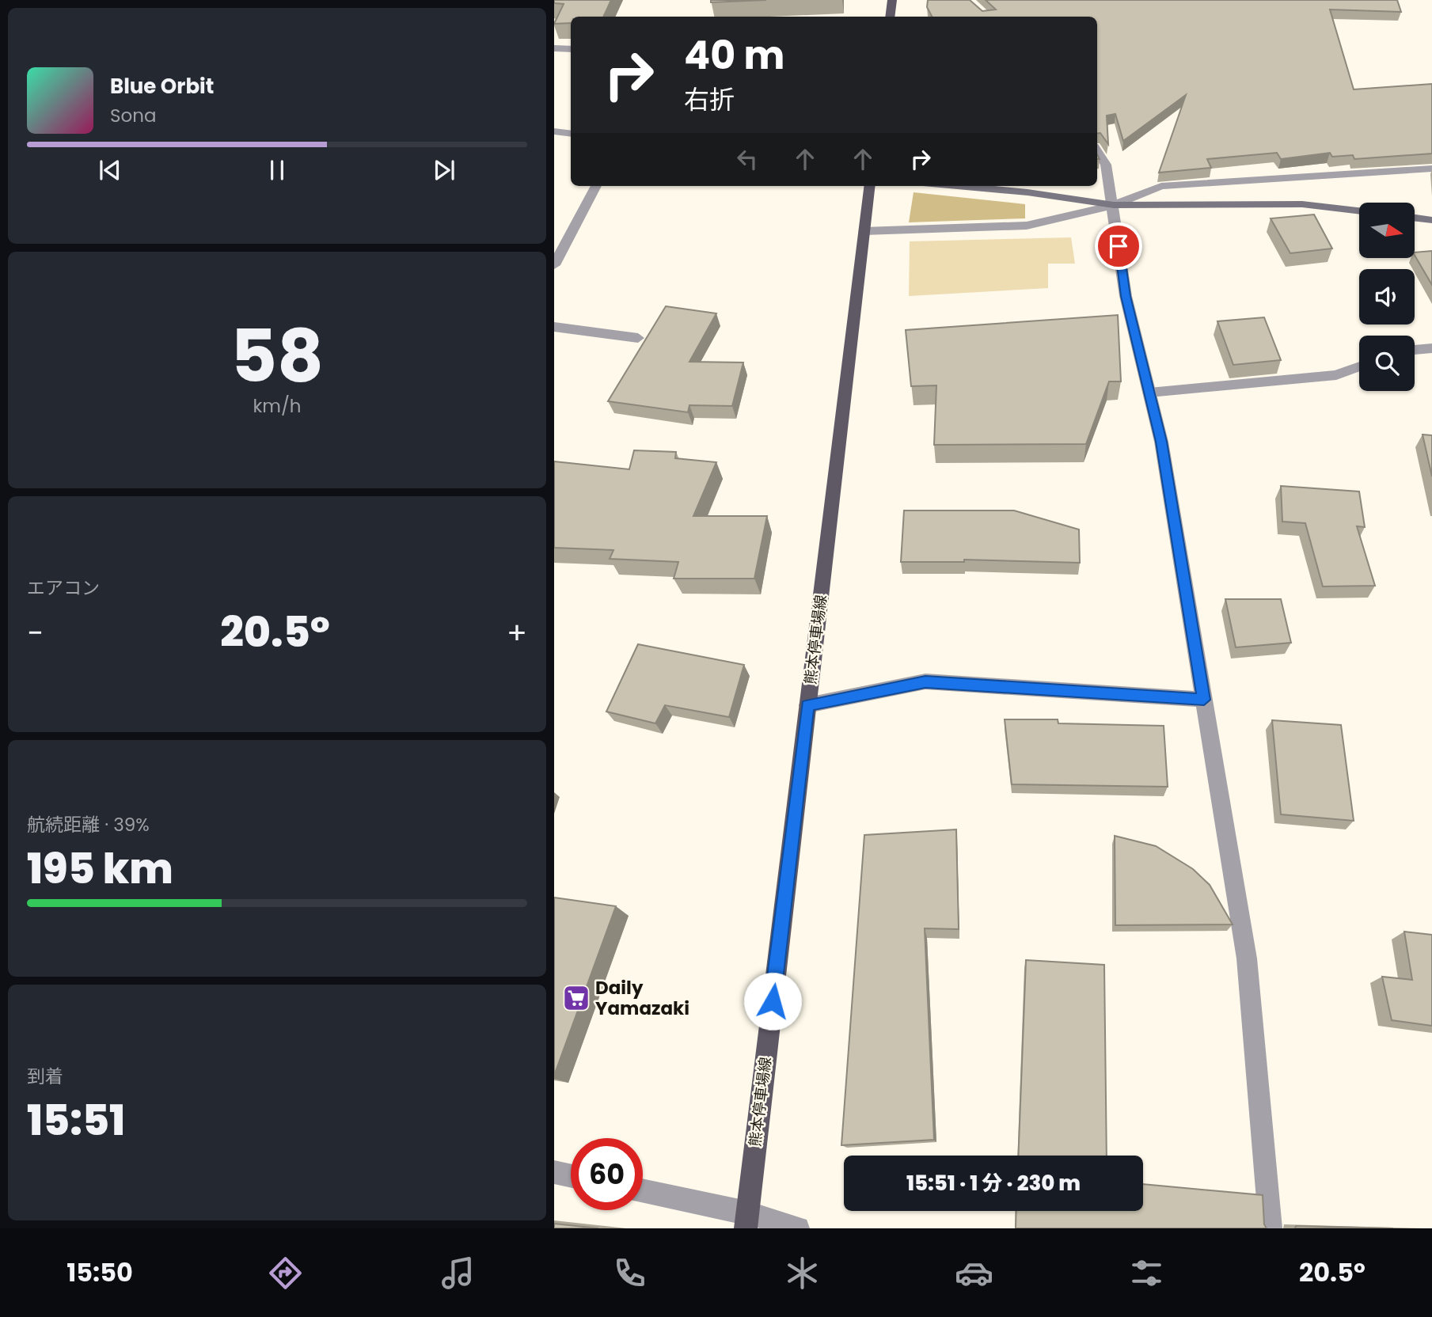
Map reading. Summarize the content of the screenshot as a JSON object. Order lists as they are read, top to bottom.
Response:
{
  "streets": {
    "main road": ["熊本停車場線"]
  },
  "places": {
    "supermarket": ["Daily Yamazaki"]
  },
  "north": "right",
  "page": {
    "turn": ["40 m", "右折"],
    "song": ["Blue Orbit", "Sona"],
    "tile": [
      ["58", "km/h"],
      "エアコン",
      ["航続距離 · 39%", "195 km"],
      ["到着", "15:51"]
    ],
    "heat": ["−", "20.5°", "+"],
    "limit": "60",
    "trip": "15:51 · 1 分 · 230 m",
    "tabs": ["15:50", "20.5°"]
  }
}
